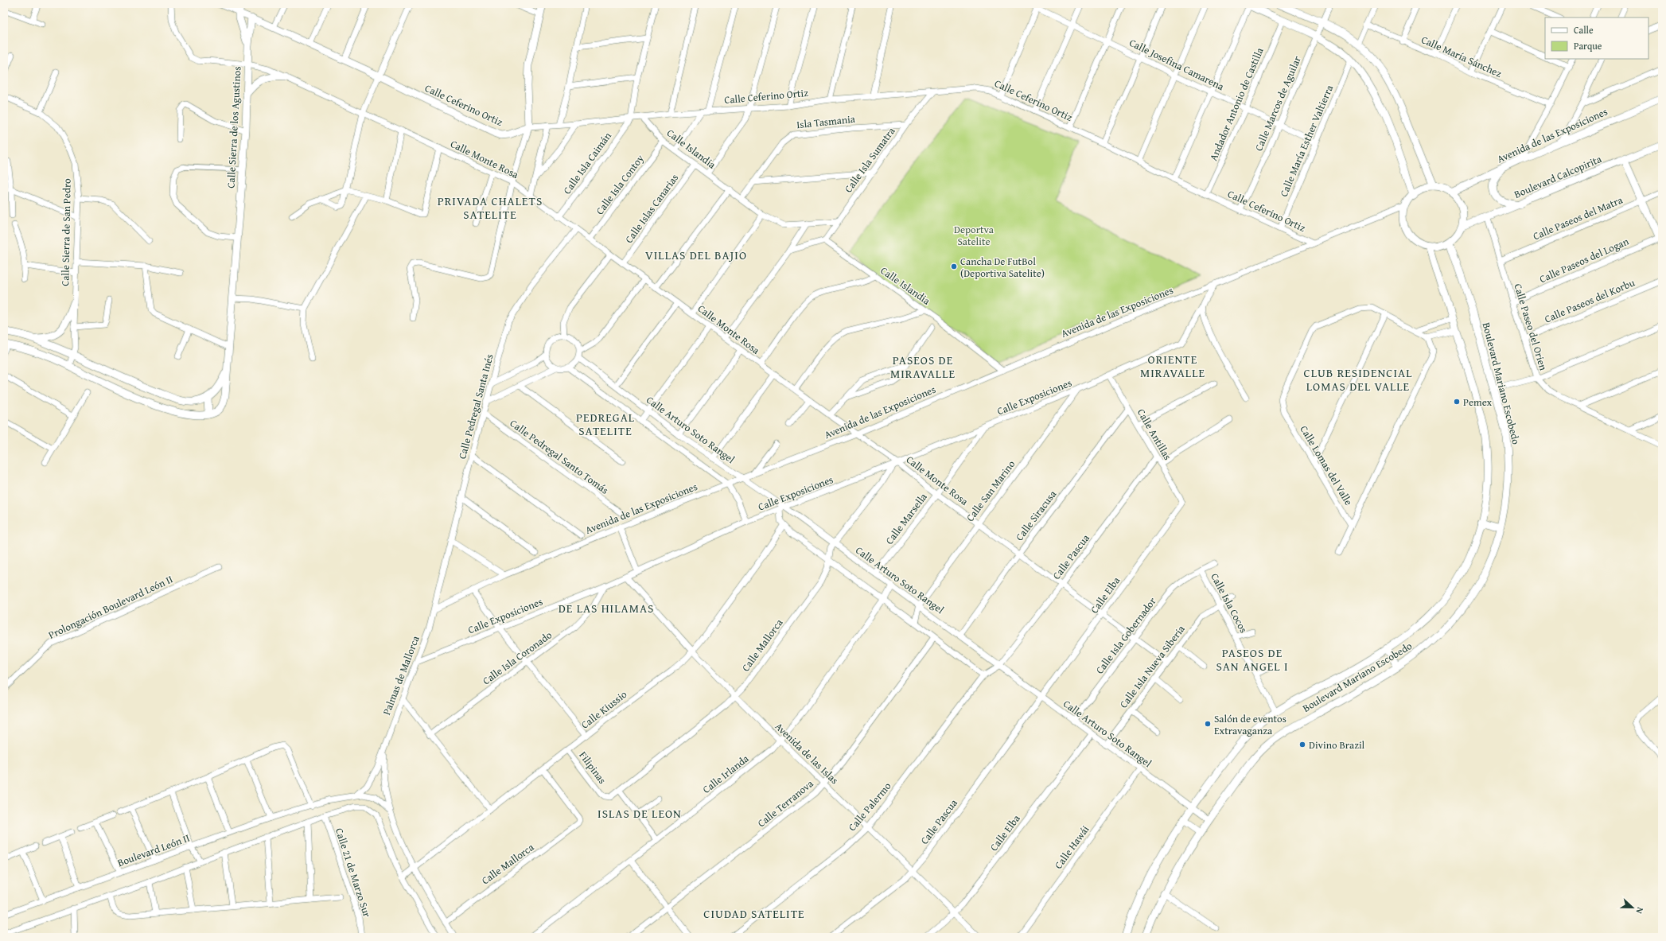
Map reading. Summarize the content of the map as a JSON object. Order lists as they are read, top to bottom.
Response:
{
  "streets": {
    "street": [
      "Calle María Sánchez",
      "Calle Josefina Camarena",
      "Calle Ceferino Ortiz",
      "Calle Marcos de Aguilar",
      "Andador Antonio de Castilla",
      "Isla Tasmania",
      "Calle Sierra de los Agustinos",
      "Avenida de las Exposiciones",
      "Calle María Esther Valtierra",
      "Calle Islandia",
      "Calle Monte Rosa",
      "Calle Isla Sumatra",
      "Calle Isla Caimán",
      "Boulevard Calcopirita",
      "Calle Isla Contoy",
      "Calle Islas Canarias",
      "Calle Paseos del Matra",
      "Calle Sierra de San Pedro",
      "Calle Paseos del Logan",
      "Calle Paseos del Korbu",
      "Calle Paseo del Orien",
      "Boulevard Mariano Escobedo",
      "Calle Exposiciones",
      "Calle Pedregal Santa Inés",
      "Calle Arturo Soto Rangel",
      "Calle Antillas",
      "Calle Pedregal Santo Tomás",
      "Calle Lomas del Valle",
      "Calle San Marino",
      "Calle Siracusa",
      "Calle Marsella",
      "Calle Pascua",
      "Calle Elba",
      "Calle Isla Cocos",
      "Prolongación Boulevard León II",
      "Calle Isla Gobernador",
      "Calle Mallorca",
      "Calle Isla Coronado",
      "Calle Isla Nueva Siberia",
      "Palmas de Mallorca",
      "Calle Kiussio",
      "Avenida de las Islas",
      "Filipinas",
      "Calle Irlanda",
      "Calle Terranova",
      "Calle Palermo",
      "Calle Hawái",
      "Boulevard León II",
      "Calle 21 de Marzo Sur"
    ]
  },
  "crossings": [
    ["Calle Josefina Camarena", "Calle Marcos de Aguilar"],
    ["Calle Josefina Camarena", "Andador Antonio de Castilla"],
    ["Calle Josefina Camarena", "Calle María Esther Valtierra"],
    ["Calle Ceferino Ortiz", "Calle Marcos de Aguilar"],
    ["Calle Ceferino Ortiz", "Andador Antonio de Castilla"],
    ["Calle Ceferino Ortiz", "Calle Sierra de los Agustinos"],
    ["Calle Ceferino Ortiz", "Avenida de las Exposiciones"],
    ["Calle Ceferino Ortiz", "Calle María Esther Valtierra"],
    ["Calle Ceferino Ortiz", "Calle Islandia"],
    ["Calle Ceferino Ortiz", "Calle Isla Sumatra"],
    ["Calle Ceferino Ortiz", "Calle Isla Caimán"],
    ["Isla Tasmania", "Calle Islandia"],
    ["Isla Tasmania", "Calle Isla Sumatra"],
    ["Calle Sierra de los Agustinos", "Calle Monte Rosa"],
    ["Avenida de las Exposiciones", "Calle Islandia"],
    ["Avenida de las Exposiciones", "Calle Monte Rosa"],
    ["Avenida de las Exposiciones", "Boulevard Calcopirita"],
    ["Avenida de las Exposiciones", "Boulevard Mariano Escobedo"],
    ["Avenida de las Exposiciones", "Calle Pedregal Santa Inés"],
    ["Avenida de las Exposiciones", "Calle Arturo Soto Rangel"],
    ["Avenida de las Exposiciones", "Palmas de Mallorca"],
    ["Calle Islandia", "Calle Isla Sumatra"],
    ["Calle Islandia", "Calle Isla Contoy"],
    ["Calle Islandia", "Calle Islas Canarias"],
    ["Calle Monte Rosa", "Calle Isla Caimán"],
    ["Calle Monte Rosa", "Calle Isla Contoy"],
    ["Calle Monte Rosa", "Calle Islas Canarias"],
    ["Calle Monte Rosa", "Calle Exposiciones"],
    ["Calle Monte Rosa", "Calle Pedregal Santa Inés"],
    ["Calle Monte Rosa", "Calle San Marino"],
    ["Calle Monte Rosa", "Calle Siracusa"],
    ["Calle Monte Rosa", "Calle Marsella"],
    ["Calle Monte Rosa", "Calle Pascua"],
    ["Calle Monte Rosa", "Calle Elba"],
    ["Calle Monte Rosa", "Calle Isla Gobernador"],
    ["Calle Monte Rosa", "Calle Mallorca"],
    ["Calle Monte Rosa", "Calle Isla Nueva Siberia"],
    ["Boulevard Calcopirita", "Calle Paseo del Orien"],
    ["Boulevard Calcopirita", "Boulevard Mariano Escobedo"],
    ["Calle Paseos del Matra", "Calle Paseo del Orien"],
    ["Calle Paseos del Logan", "Calle Paseo del Orien"],
    ["Calle Paseos del Korbu", "Calle Paseo del Orien"],
    ["Boulevard Mariano Escobedo", "Calle Arturo Soto Rangel"],
    ["Boulevard Mariano Escobedo", "Calle Isla Cocos"],
    ["Calle Exposiciones", "Calle Arturo Soto Rangel"],
    ["Calle Exposiciones", "Calle Antillas"],
    ["Calle Exposiciones", "Calle San Marino"],
    ["Calle Exposiciones", "Calle Marsella"],
    ["Calle Exposiciones", "Calle Mallorca"],
    ["Calle Exposiciones", "Calle Isla Coronado"],
    ["Calle Exposiciones", "Palmas de Mallorca"],
    ["Calle Exposiciones", "Avenida de las Islas"],
    ["Calle Pedregal Santa Inés", "Calle Pedregal Santo Tomás"],
    ["Calle Pedregal Santa Inés", "Palmas de Mallorca"],
    ["Calle Arturo Soto Rangel", "Calle San Marino"],
    ["Calle Arturo Soto Rangel", "Calle Siracusa"],
    ["Calle Arturo Soto Rangel", "Calle Marsella"],
    ["Calle Arturo Soto Rangel", "Calle Pascua"],
    ["Calle Arturo Soto Rangel", "Calle Elba"],
    ["Calle Arturo Soto Rangel", "Calle Isla Gobernador"],
    ["Calle Arturo Soto Rangel", "Calle Mallorca"],
    ["Calle Arturo Soto Rangel", "Calle Isla Nueva Siberia"],
    ["Calle Arturo Soto Rangel", "Calle Irlanda"],
    ["Calle Arturo Soto Rangel", "Calle Palermo"],
    ["Calle Arturo Soto Rangel", "Calle Hawái"],
    ["Calle Antillas", "Calle Siracusa"],
    ["Calle Antillas", "Calle Pascua"],
    ["Calle Antillas", "Calle Elba"],
    ["Calle Pascua", "Calle Elba"],
    ["Calle Pascua", "Avenida de las Islas"],
    ["Calle Pascua", "Calle Palermo"],
    ["Calle Elba", "Avenida de las Islas"],
    ["Calle Isla Cocos", "Calle Isla Gobernador"],
    ["Calle Isla Cocos", "Calle Isla Nueva Siberia"],
    ["Calle Mallorca", "Palmas de Mallorca"],
    ["Calle Mallorca", "Calle Kiussio"],
    ["Calle Mallorca", "Avenida de las Islas"],
    ["Calle Mallorca", "Filipinas"],
    ["Palmas de Mallorca", "Calle Kiussio"],
    ["Palmas de Mallorca", "Boulevard León II"],
    ["Calle Kiussio", "Avenida de las Islas"],
    ["Calle Kiussio", "Filipinas"],
    ["Avenida de las Islas", "Calle Irlanda"],
    ["Avenida de las Islas", "Calle Terranova"],
    ["Avenida de las Islas", "Calle Palermo"]
  ],
  "districts": [
    "PRIVADA CHALETS SATELITE",
    "VILLAS DEL BAJIO",
    "ORIENTE MIRAVALLE",
    "PASEOS DE MIRAVALLE",
    "CLUB RESIDENCIAL LOMAS DEL VALLE",
    "PEDREGAL SATELITE",
    "DE LAS HILAMAS",
    "PASEOS DE SAN ANGEL I",
    "ISLAS DE LEON",
    "CIUDAD SATELITE"
  ],
  "parks": ["Deportva Satelite"],
  "places": [
    "Cancha De FutBol (Deportiva Satelite)",
    "Pemex",
    "Salón de eventos Extravaganza",
    "Divino Brazil"
  ],
  "legend": ["Calle", "Parque"],
  "north": "right"
}
